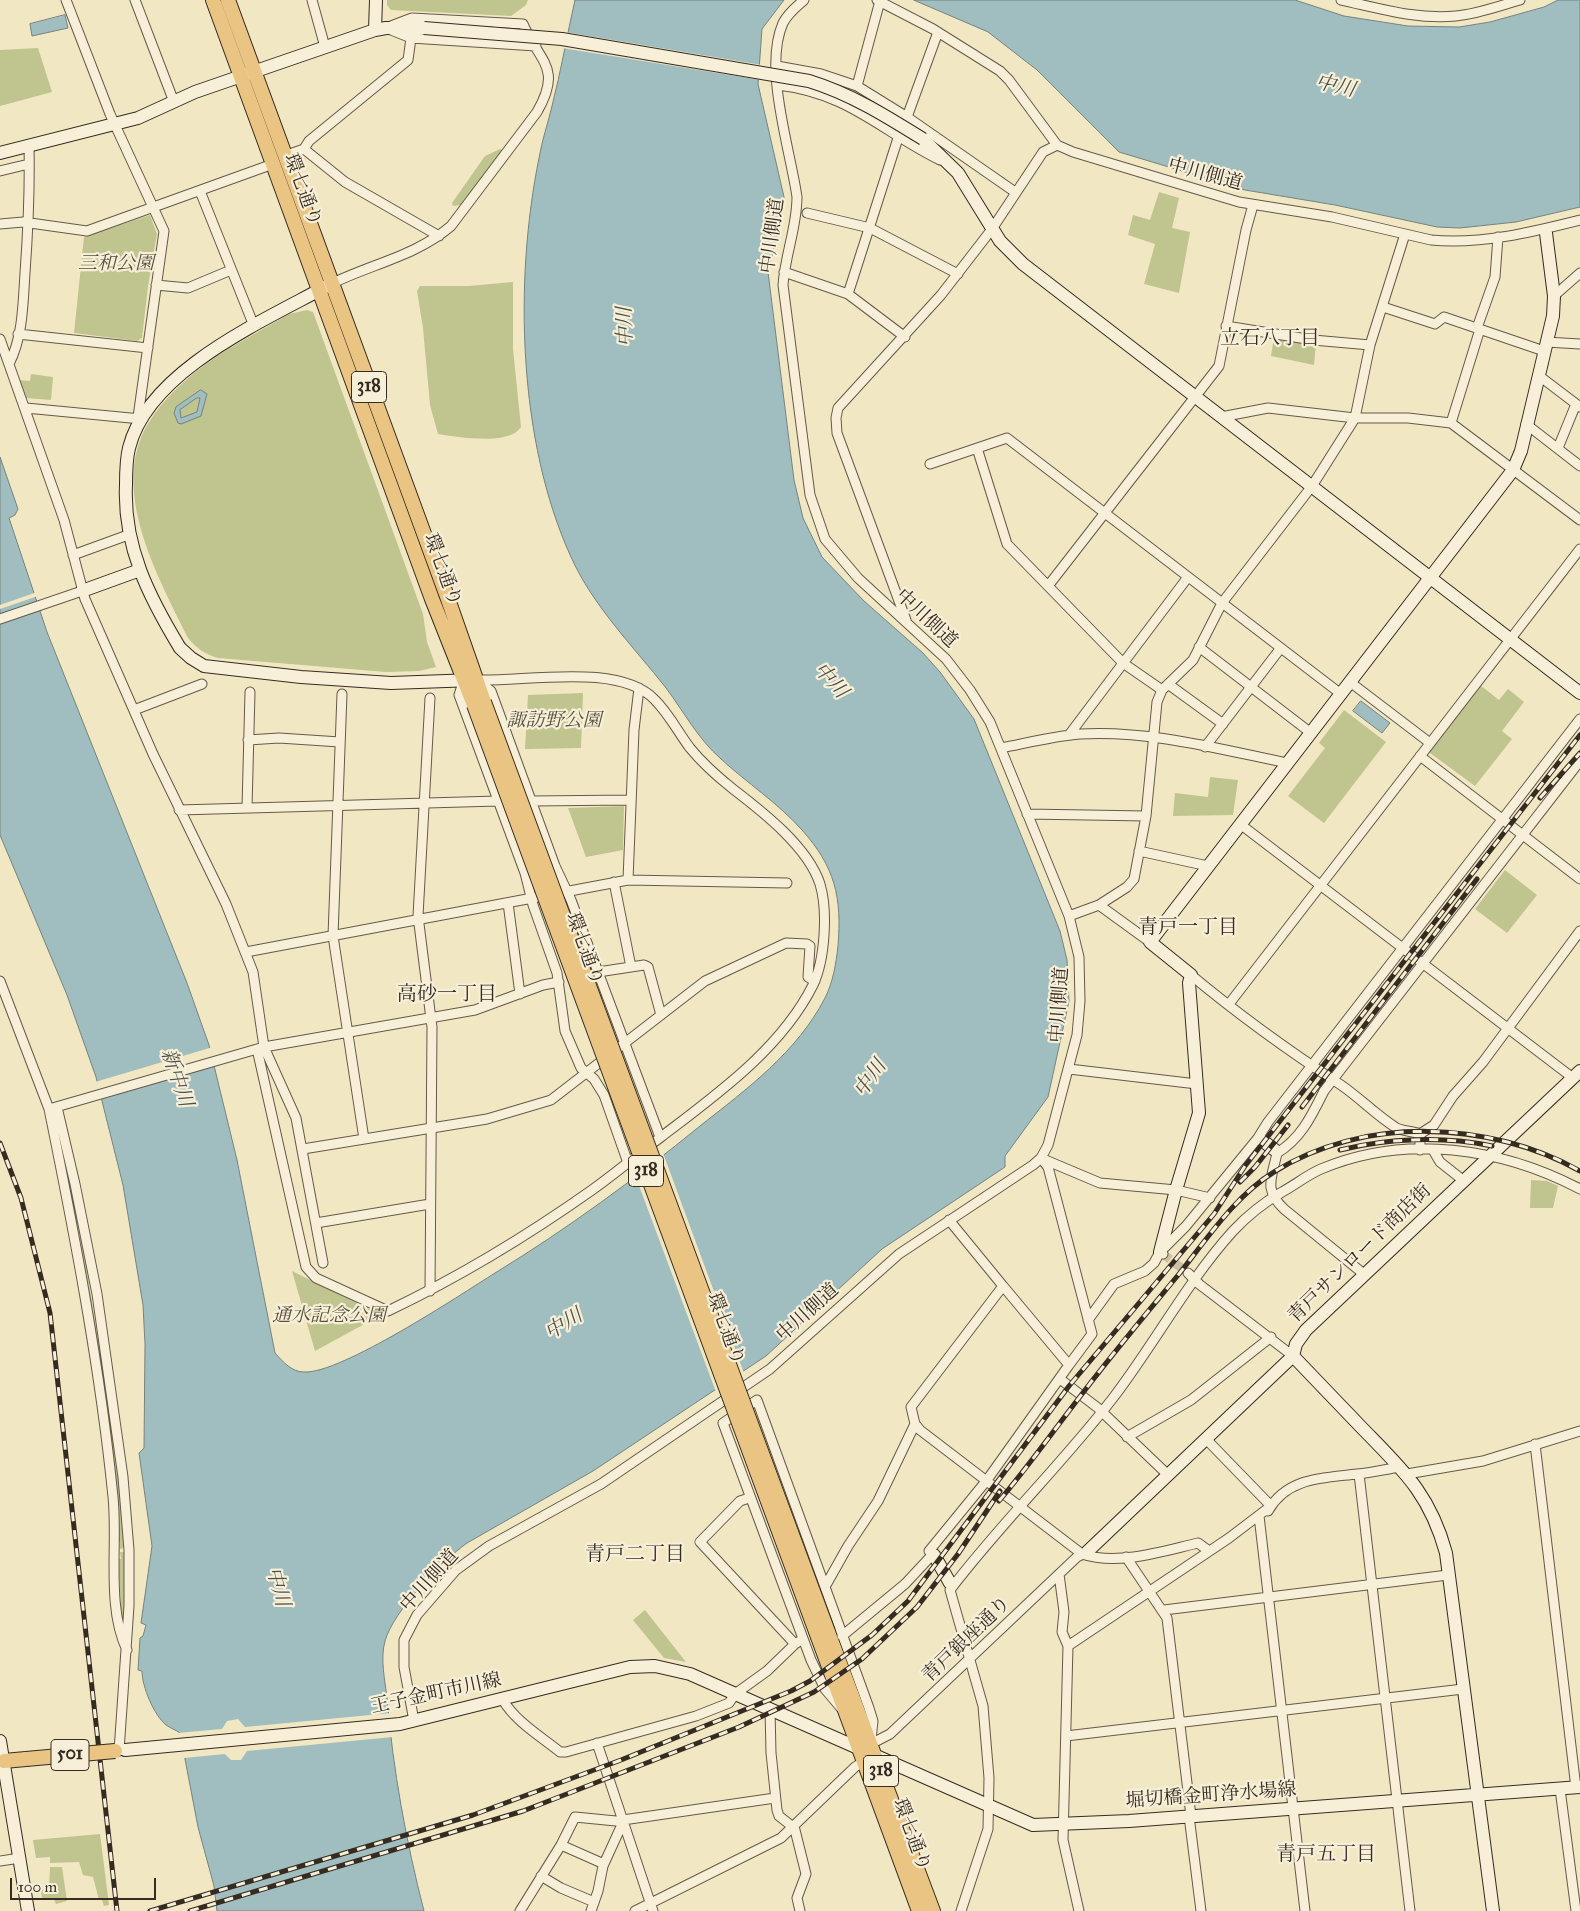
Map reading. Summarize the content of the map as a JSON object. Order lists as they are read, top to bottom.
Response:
{
  "streets": {
    "main road": [
      "環七通り",
      "318",
      "王子金町市川線",
      "501"
    ],
    "street": [
      "中川側道",
      "青戸サンロード商店街",
      "青戸銀座通り",
      "堀切橋金町浄水場線"
    ]
  },
  "crossings": [
    ["中川側道", "王子金町市川線"],
    ["環七通り", "青戸銀座通り"],
    ["環七通り", "王子金町市川線"],
    ["環七通り", "堀切橋金町浄水場線"],
    ["青戸サンロード商店街", "青戸銀座通り"],
    ["青戸銀座通り", "王子金町市川線"],
    ["青戸銀座通り", "堀切橋金町浄水場線"],
    ["王子金町市川線", "堀切橋金町浄水場線"]
  ],
  "districts": [
    "立石八丁目",
    "青戸一丁目",
    "高砂一丁目",
    "青戸二丁目",
    "青戸五丁目"
  ],
  "water": ["中川", "新中川"],
  "parks": ["三和公園", "諏訪野公園", "通水記念公園"],
  "scale_bar": "100 m"
}
